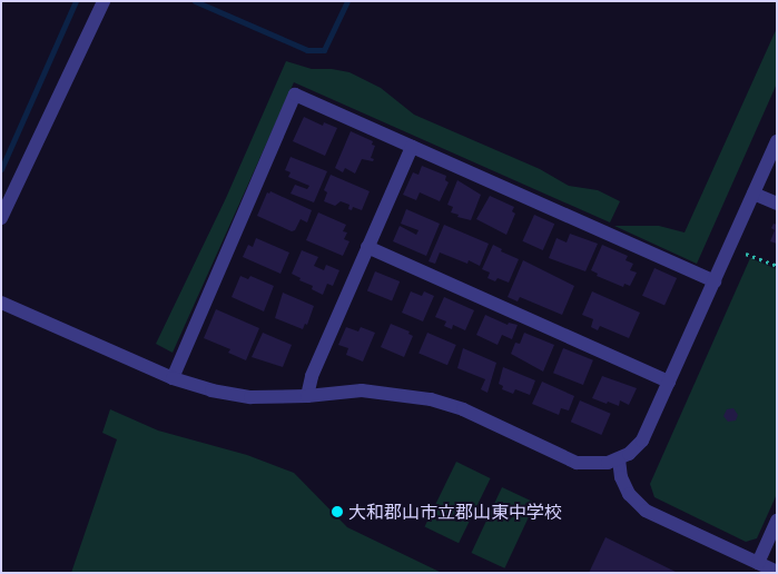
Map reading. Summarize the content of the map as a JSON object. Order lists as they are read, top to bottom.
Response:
{
  "places": ["大和郡山市立郡山東中学校"]
}
